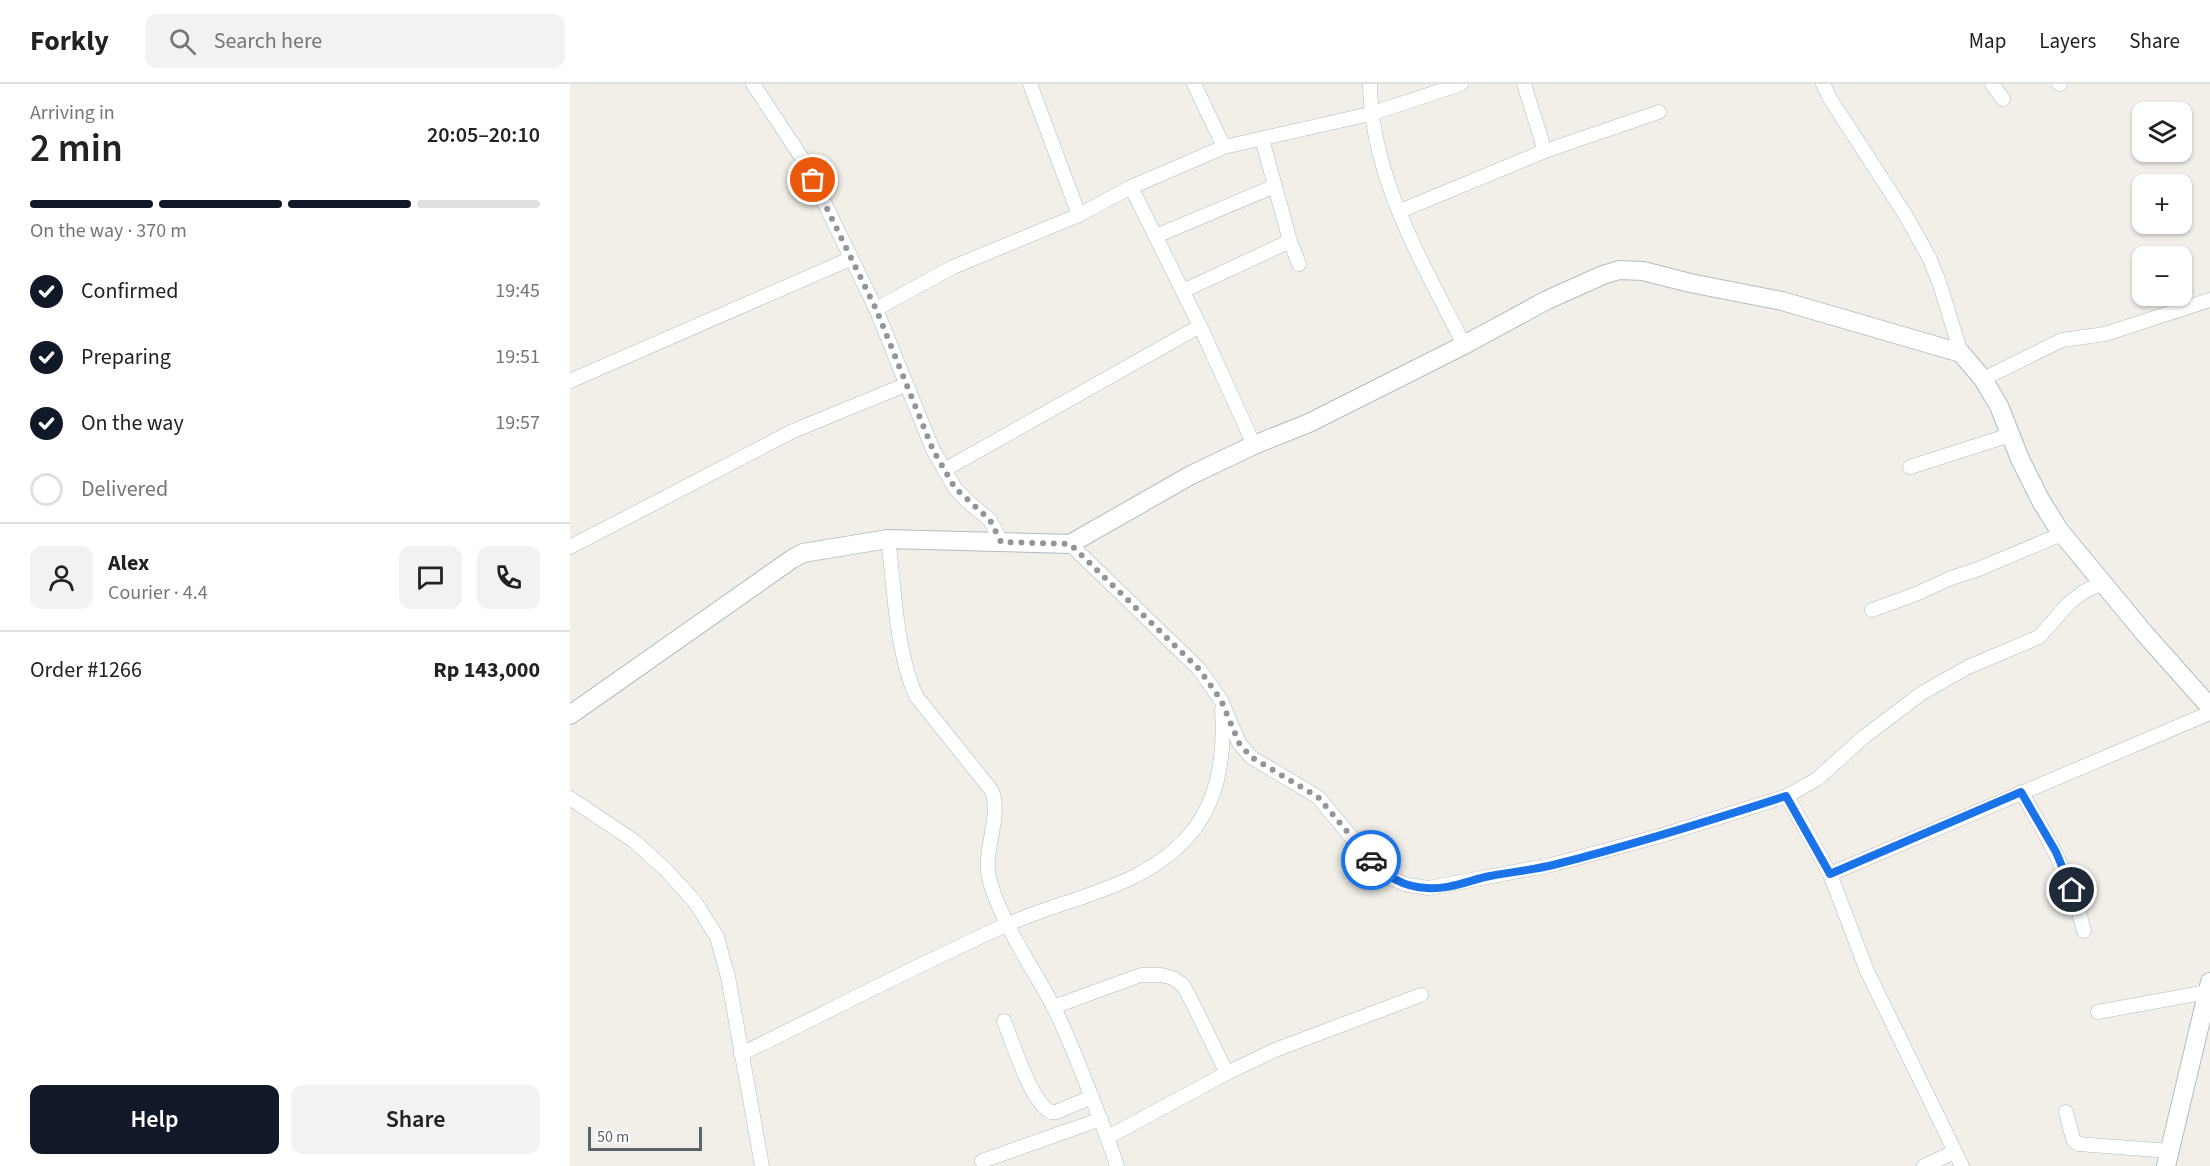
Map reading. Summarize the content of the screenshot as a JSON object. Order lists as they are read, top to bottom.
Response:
{
  "scale_bar": "50 m",
  "page": {
    "header": "Forkly",
    "search": "Search here",
    "nav": ["Map", "Layers", "Share"],
    "heading": ["2 min", "Arriving in", "20:05–20:10"],
    "panel": [
      "Alex",
      "Courier · 4.4",
      "Order #1266",
      "Rp 143,000"
    ],
    "map_buttons": ["+", "−"],
    "bar": "On the way · 370 m",
    "list": [
      ["Confirmed", "19:45"],
      ["Preparing", "19:51"],
      ["On the way", "19:57"],
      "Delivered"
    ],
    "buttons": ["Help", "Share"],
    "scale": "50 m"
  }
}
